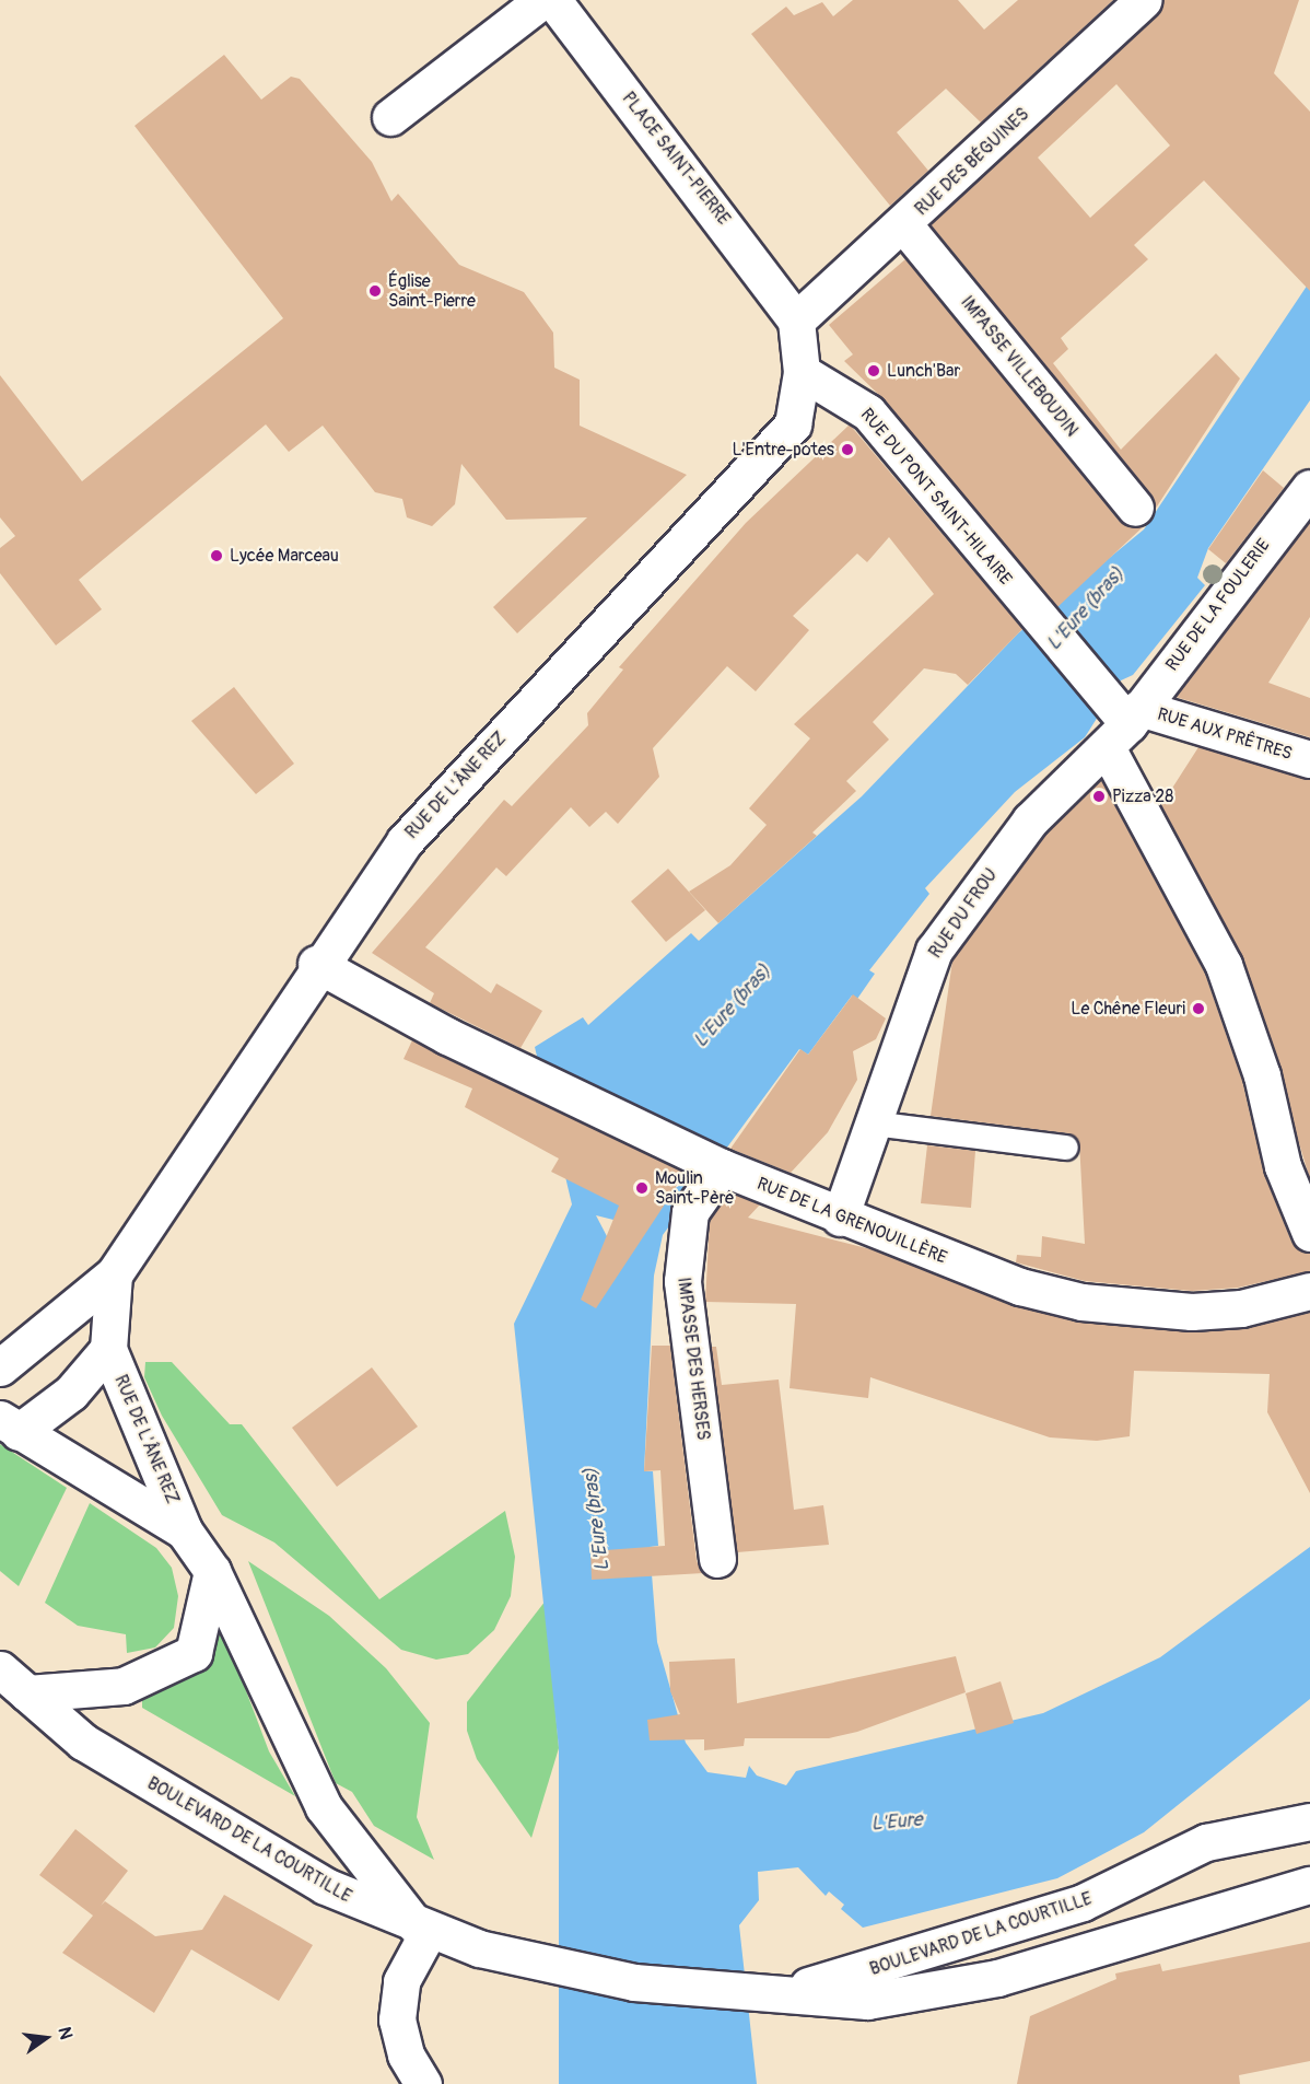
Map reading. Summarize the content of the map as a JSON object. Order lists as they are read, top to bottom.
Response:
{
  "streets": {
    "street": [
      "PLACE SAINT-PIERRE",
      "RUE DES BÉGUINES",
      "IMPASSE VILLEBOUDIN",
      "RUE DU PONT SAINT-HILAIRE",
      "RUE DE LA FOULERIE",
      "RUE AUX PRÊTRES",
      "RUE DE L'ÂNE REZ",
      "RUE DU FROU",
      "RUE DE LA GRENOUILLÈRE",
      "IMPASSE DES HERSES",
      "BOULEVARD DE LA COURTILLE"
    ]
  },
  "crossings": [
    ["PLACE SAINT-PIERRE", "RUE DES BÉGUINES"],
    ["PLACE SAINT-PIERRE", "RUE DE L'ÂNE REZ"],
    ["RUE DES BÉGUINES", "IMPASSE VILLEBOUDIN"],
    ["RUE DES BÉGUINES", "RUE DE L'ÂNE REZ"],
    ["RUE DU PONT SAINT-HILAIRE", "RUE DE LA FOULERIE"],
    ["RUE DU PONT SAINT-HILAIRE", "RUE AUX PRÊTRES"],
    ["RUE DU PONT SAINT-HILAIRE", "RUE DE L'ÂNE REZ"],
    ["RUE DU PONT SAINT-HILAIRE", "RUE DU FROU"],
    ["RUE DE LA FOULERIE", "RUE AUX PRÊTRES"],
    ["RUE DE LA FOULERIE", "RUE DU FROU"],
    ["RUE AUX PRÊTRES", "RUE DU FROU"],
    ["RUE DE L'ÂNE REZ", "RUE DE LA GRENOUILLÈRE"],
    ["RUE DU FROU", "RUE DE LA GRENOUILLÈRE"],
    ["RUE DE LA GRENOUILLÈRE", "IMPASSE DES HERSES"]
  ],
  "water": ["L'Eure (bras)", "L'Eure"],
  "places": [
    "Église Saint-Pierre",
    "Lunch'Bar",
    "L'Entre-potes",
    "Lycée Marceau",
    "Pizza 28",
    "Le Chêne Fleuri",
    "Moulin Saint-Père"
  ],
  "north": "right"
}
